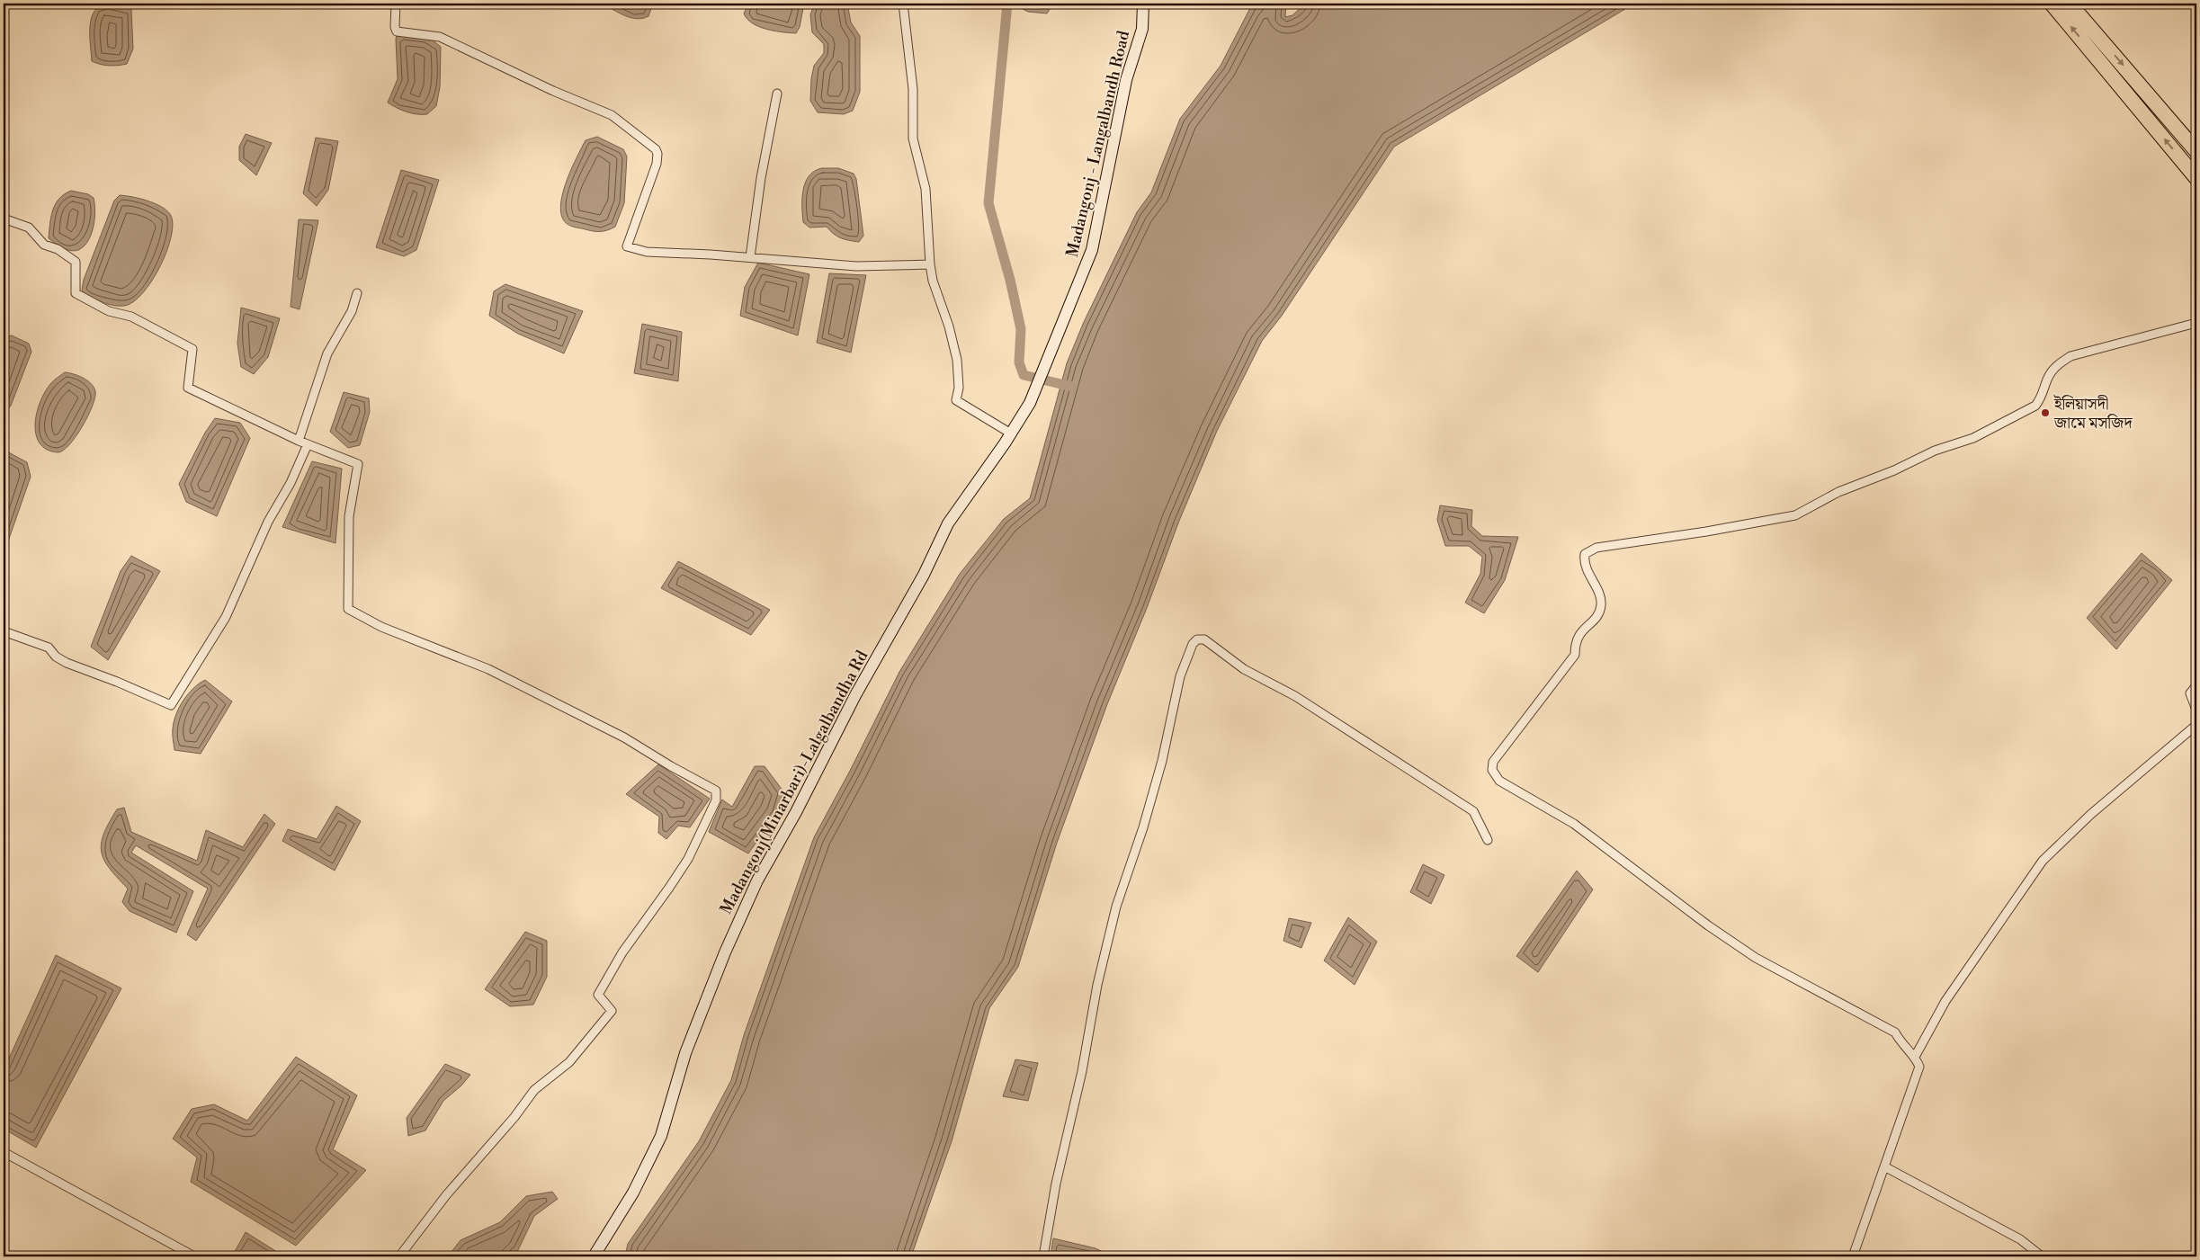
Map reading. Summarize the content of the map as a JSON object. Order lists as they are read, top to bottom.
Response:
{
  "streets": {
    "main road": ["Madangonj - Langalbandh Road", "Madangonj(Minarbari)-Lalgalbandha Rd"]
  },
  "crossings": [
    ["Madangonj - Langalbandh Road", "Madangonj(Minarbari)-Lalgalbandha Rd"]
  ],
  "places": ["ইলিয়াসদী জামে মসজিদ"]
}
